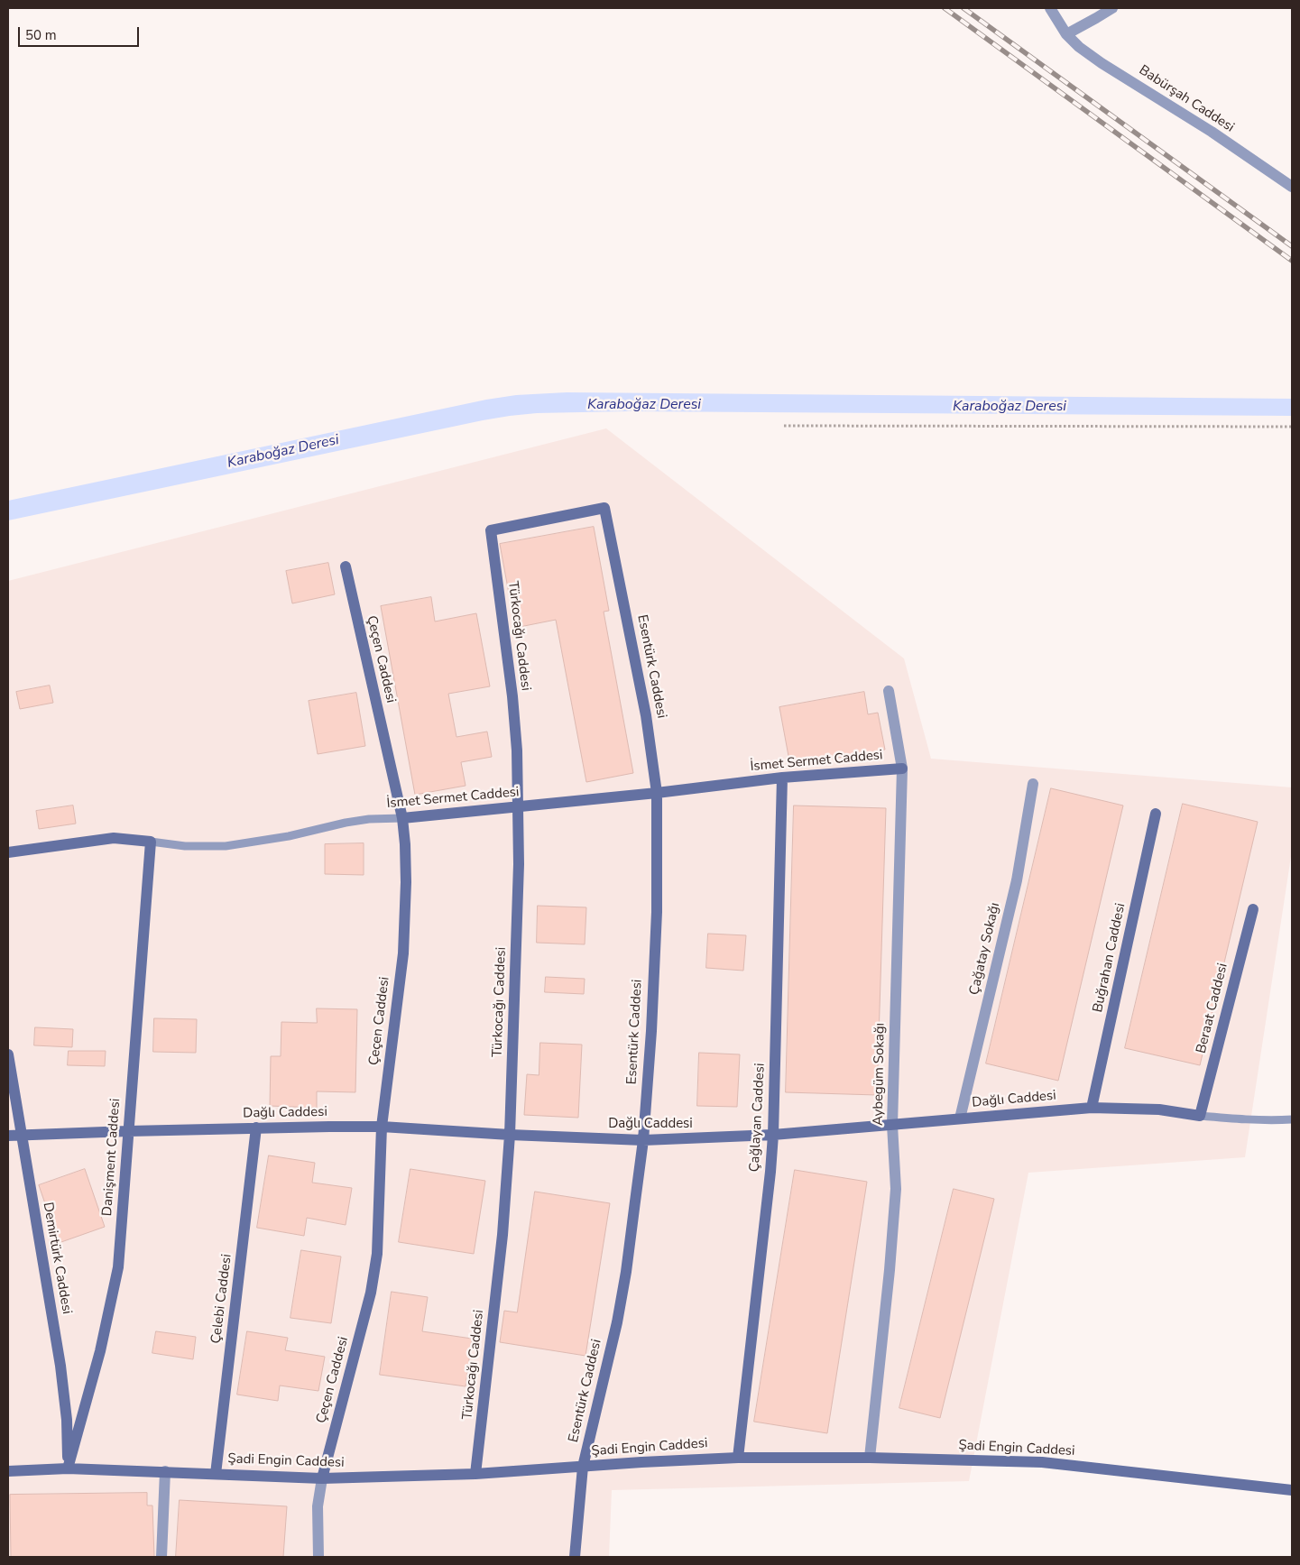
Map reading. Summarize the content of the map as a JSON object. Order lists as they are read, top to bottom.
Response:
{
  "streets": {
    "street": [
      "Babürşah Caddesi",
      "Türkocağı Caddesi",
      "Çeçen Caddesi",
      "Esentürk Caddesi",
      "İsmet Sermet Caddesi",
      "Çağatay Sokağı",
      "Buğrahan Caddesi",
      "Beraat Caddesi",
      "Aybegüm Sokağı",
      "Dağlı Caddesi",
      "Çağlayan Caddesi",
      "Danişment Caddesi",
      "Demirtürk Caddesi",
      "Çelebi Caddesi",
      "Şadi Engin Caddesi"
    ]
  },
  "crossings": [
    ["Türkocağı Caddesi", "Esentürk Caddesi"],
    ["Türkocağı Caddesi", "İsmet Sermet Caddesi"],
    ["Türkocağı Caddesi", "Dağlı Caddesi"],
    ["Türkocağı Caddesi", "Şadi Engin Caddesi"],
    ["Çeçen Caddesi", "İsmet Sermet Caddesi"],
    ["Çeçen Caddesi", "Dağlı Caddesi"],
    ["Çeçen Caddesi", "Şadi Engin Caddesi"],
    ["Esentürk Caddesi", "İsmet Sermet Caddesi"],
    ["Esentürk Caddesi", "Dağlı Caddesi"],
    ["Esentürk Caddesi", "Şadi Engin Caddesi"],
    ["İsmet Sermet Caddesi", "Aybegüm Sokağı"],
    ["İsmet Sermet Caddesi", "Çağlayan Caddesi"],
    ["İsmet Sermet Caddesi", "Danişment Caddesi"],
    ["Çağatay Sokağı", "Dağlı Caddesi"],
    ["Buğrahan Caddesi", "Dağlı Caddesi"],
    ["Beraat Caddesi", "Dağlı Caddesi"],
    ["Aybegüm Sokağı", "Dağlı Caddesi"],
    ["Aybegüm Sokağı", "Şadi Engin Caddesi"],
    ["Dağlı Caddesi", "Çağlayan Caddesi"],
    ["Dağlı Caddesi", "Danişment Caddesi"],
    ["Dağlı Caddesi", "Demirtürk Caddesi"],
    ["Dağlı Caddesi", "Çelebi Caddesi"],
    ["Çağlayan Caddesi", "Şadi Engin Caddesi"],
    ["Danişment Caddesi", "Demirtürk Caddesi"],
    ["Danişment Caddesi", "Şadi Engin Caddesi"],
    ["Demirtürk Caddesi", "Şadi Engin Caddesi"],
    ["Çelebi Caddesi", "Şadi Engin Caddesi"]
  ],
  "water": ["Karaboğaz Deresi"],
  "scale_bar": "50 m"
}
